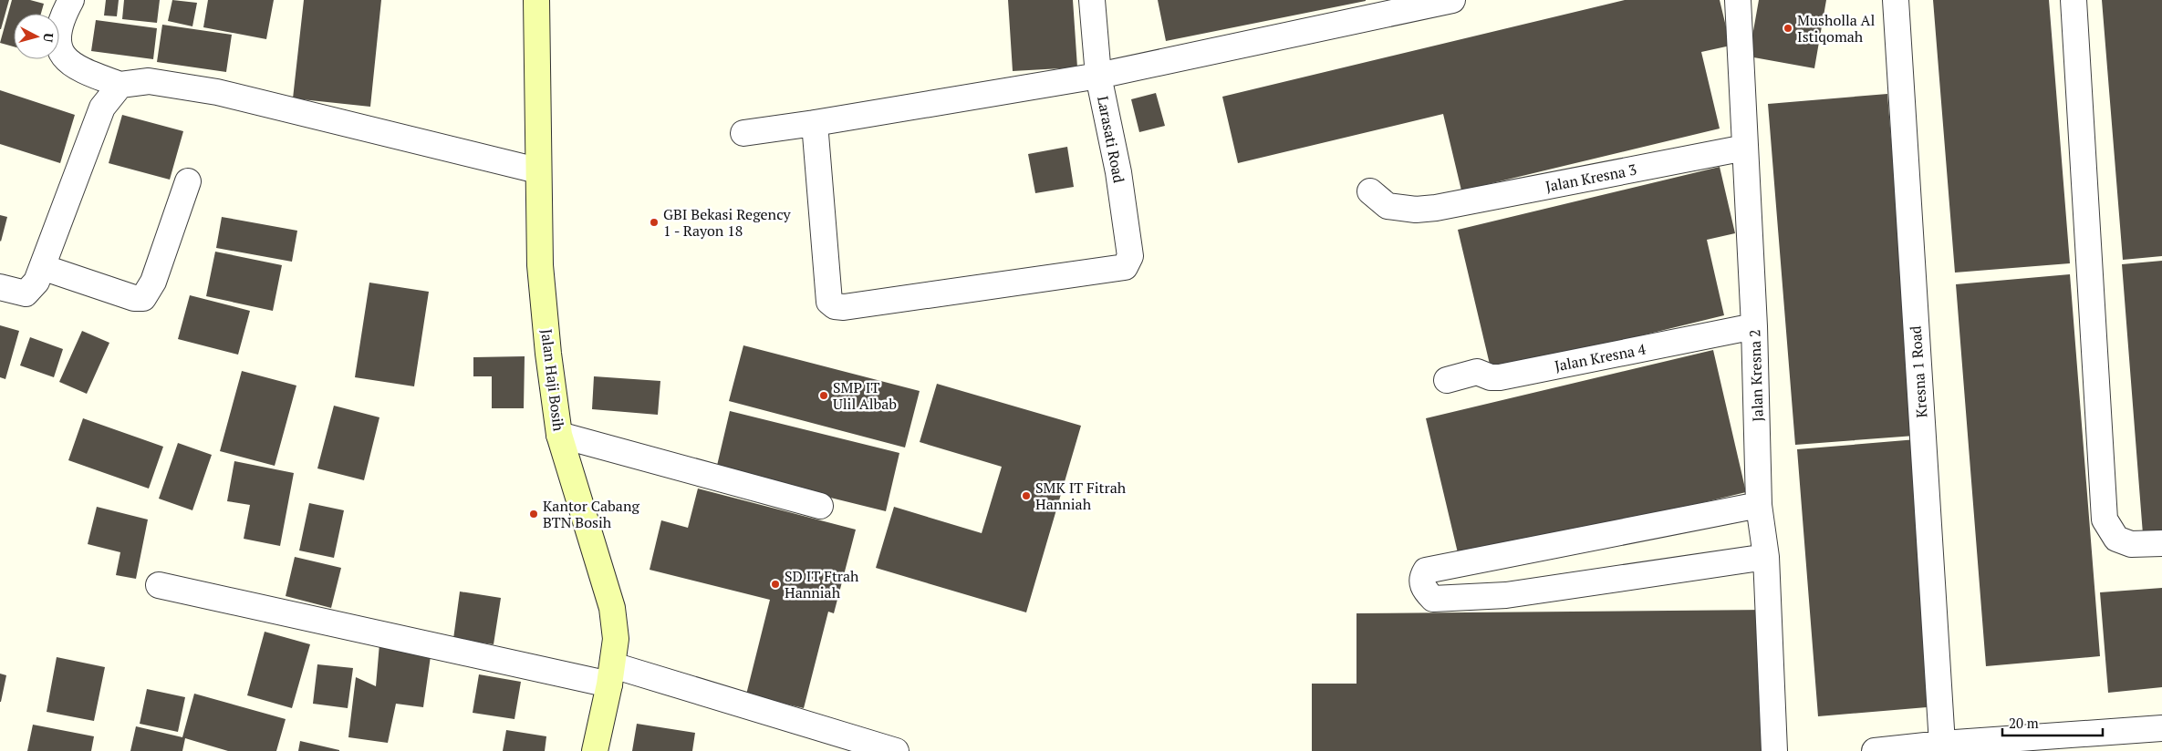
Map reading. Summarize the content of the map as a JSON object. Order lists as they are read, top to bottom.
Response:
{
  "streets": {
    "main road": ["Jalan Haji Bosih"],
    "street": [
      "Larasati Road",
      "Jalan Kresna 3",
      "Jalan Kresna 4",
      "Kresna 1 Road",
      "Jalan Kresna 2"
    ]
  },
  "crossings": [
    ["Jalan Kresna 3", "Jalan Kresna 2"],
    ["Jalan Kresna 4", "Jalan Kresna 2"]
  ],
  "places": [
    "Musholla Al Istiqomah",
    "GBI Bekasi Regency 1 - Rayon 18",
    "SMP IT Ulil Albab",
    "SMK IT Fitrah Hanniah",
    "Kantor Cabang BTN Bosih",
    "SD IT Ftrah Hanniah"
  ],
  "scale_bar": "20 m",
  "north": "right"
}
